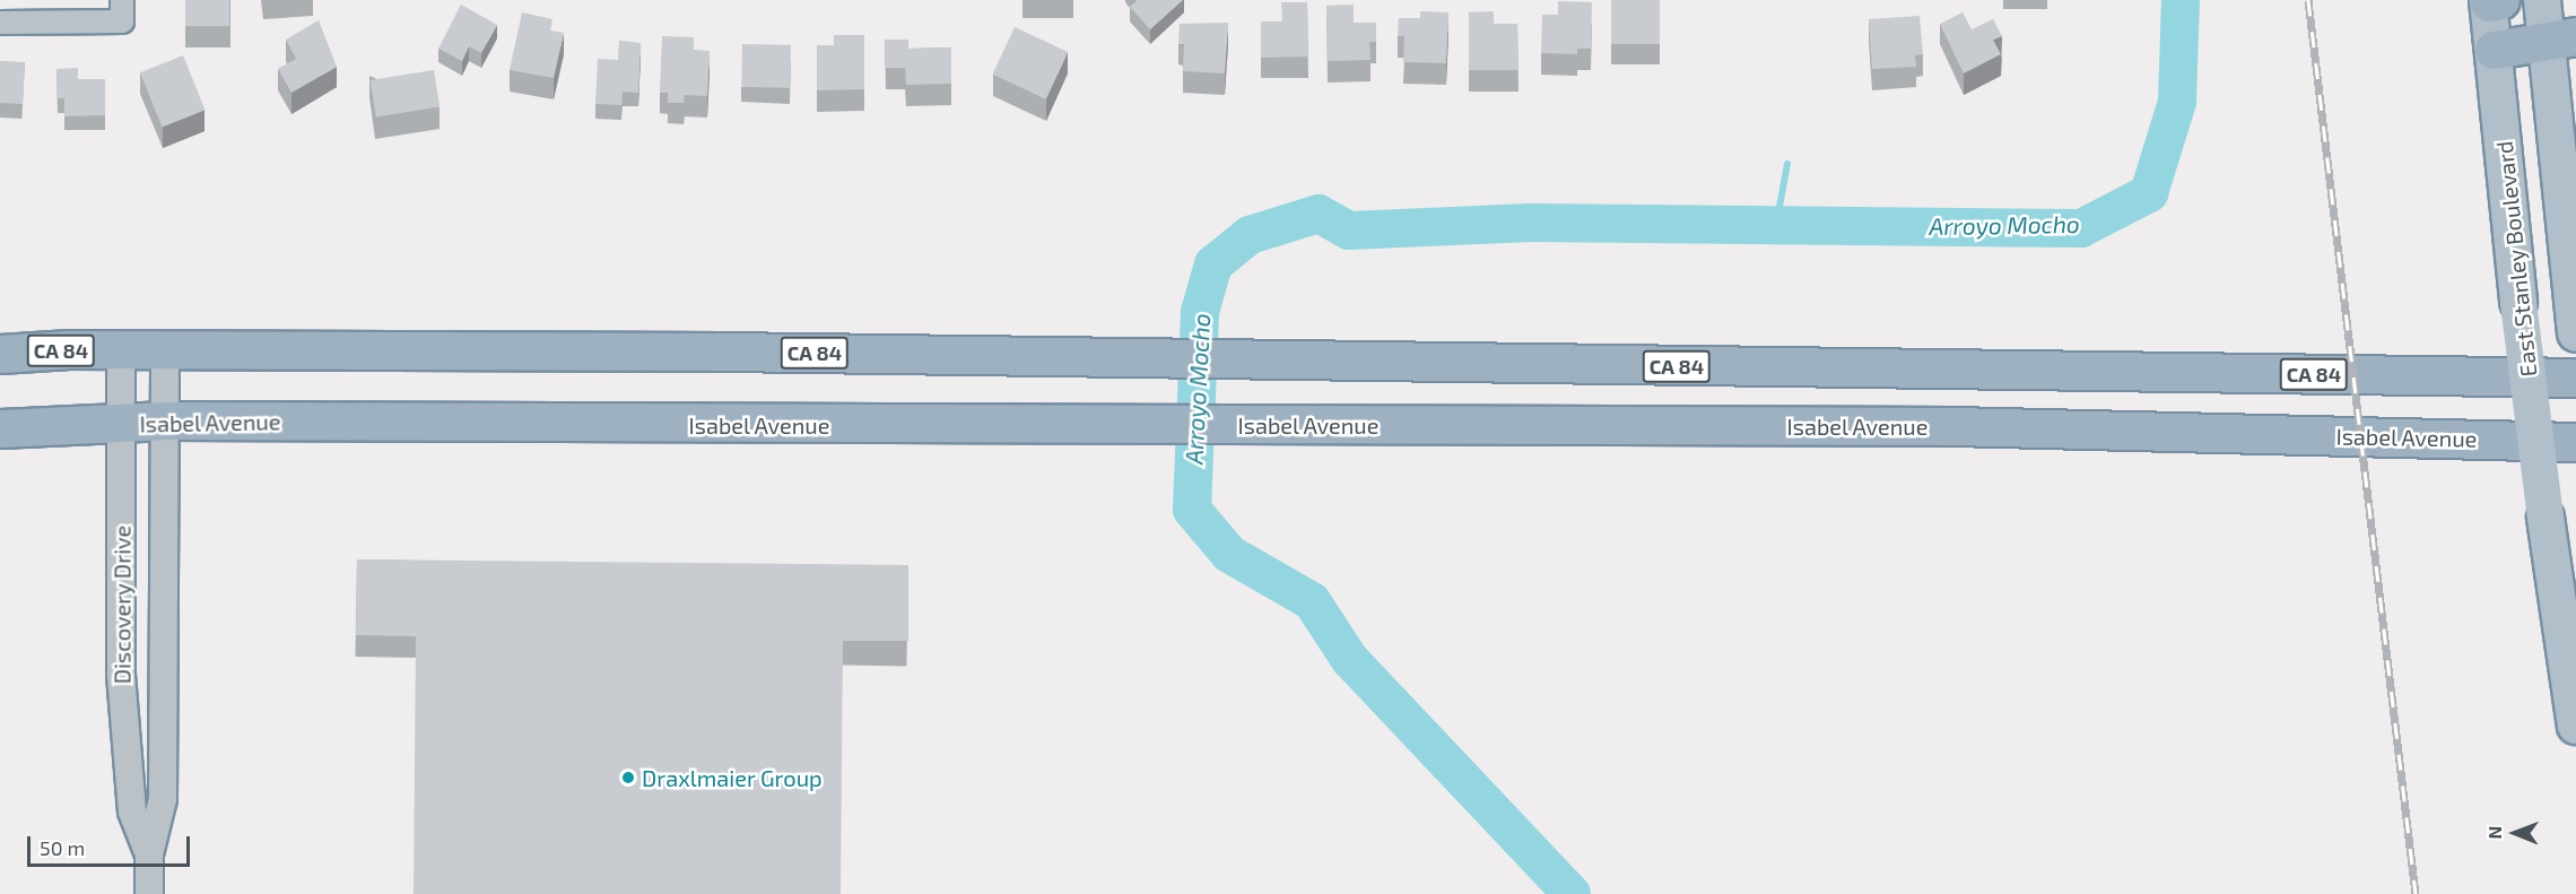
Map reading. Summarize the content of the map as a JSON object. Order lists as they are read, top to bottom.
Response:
{
  "streets": {
    "highway": ["CA 84", "Isabel Avenue"],
    "main road": ["East Stanley Boulevard"],
    "street": ["Discovery Drive"]
  },
  "crossings": [
    ["CA 84", "Discovery Drive"],
    ["Isabel Avenue", "Discovery Drive"]
  ],
  "water": ["Arroyo Mocho"],
  "places": ["Draxlmaier Group"],
  "scale_bar": "50 m",
  "north": "left"
}
